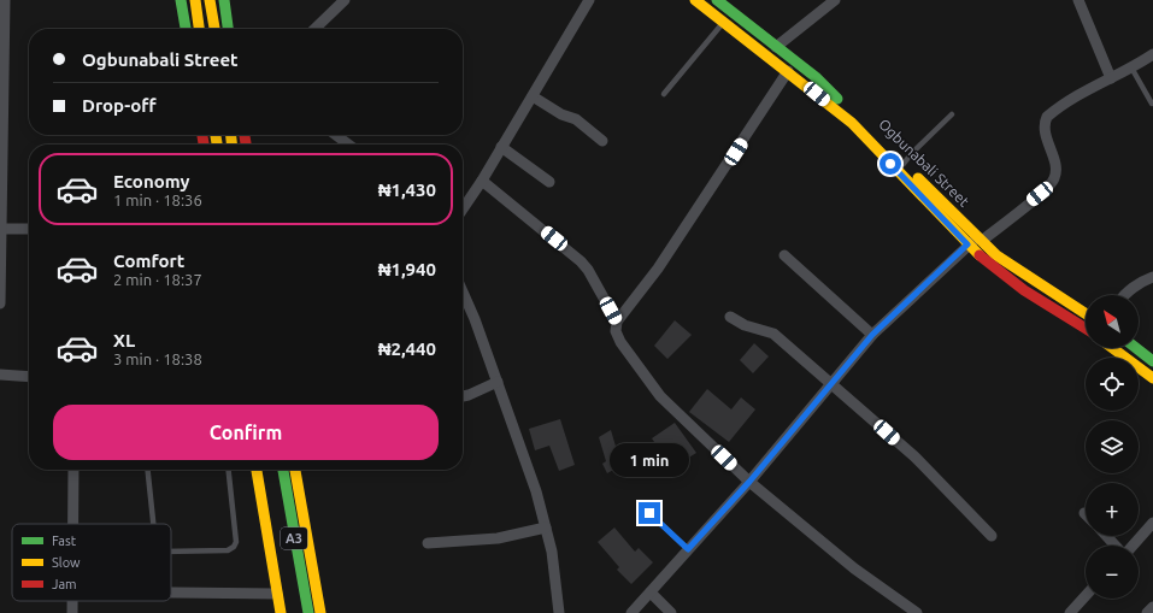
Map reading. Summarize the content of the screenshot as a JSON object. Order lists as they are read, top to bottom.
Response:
{
  "streets": {
    "main road": ["Ogbunabali Street", "A3"]
  },
  "legend": ["Fast", "Slow", "Jam"],
  "north": "top left",
  "page": {
    "banner": ["Ogbunabali Street", "Drop-off"],
    "list": [
      {
        "name": "Economy",
        "note": "1 min · 18:36",
        "value": "₦1,430"
      },
      {
        "name": "Comfort",
        "note": "2 min · 18:37",
        "value": "₦1,940"
      },
      {
        "name": "XL",
        "note": "3 min · 18:38",
        "value": "₦2,440"
      }
    ],
    "map_buttons": ["+", "−"],
    "buttons": "Confirm",
    "bubble": "1 min"
  }
}
